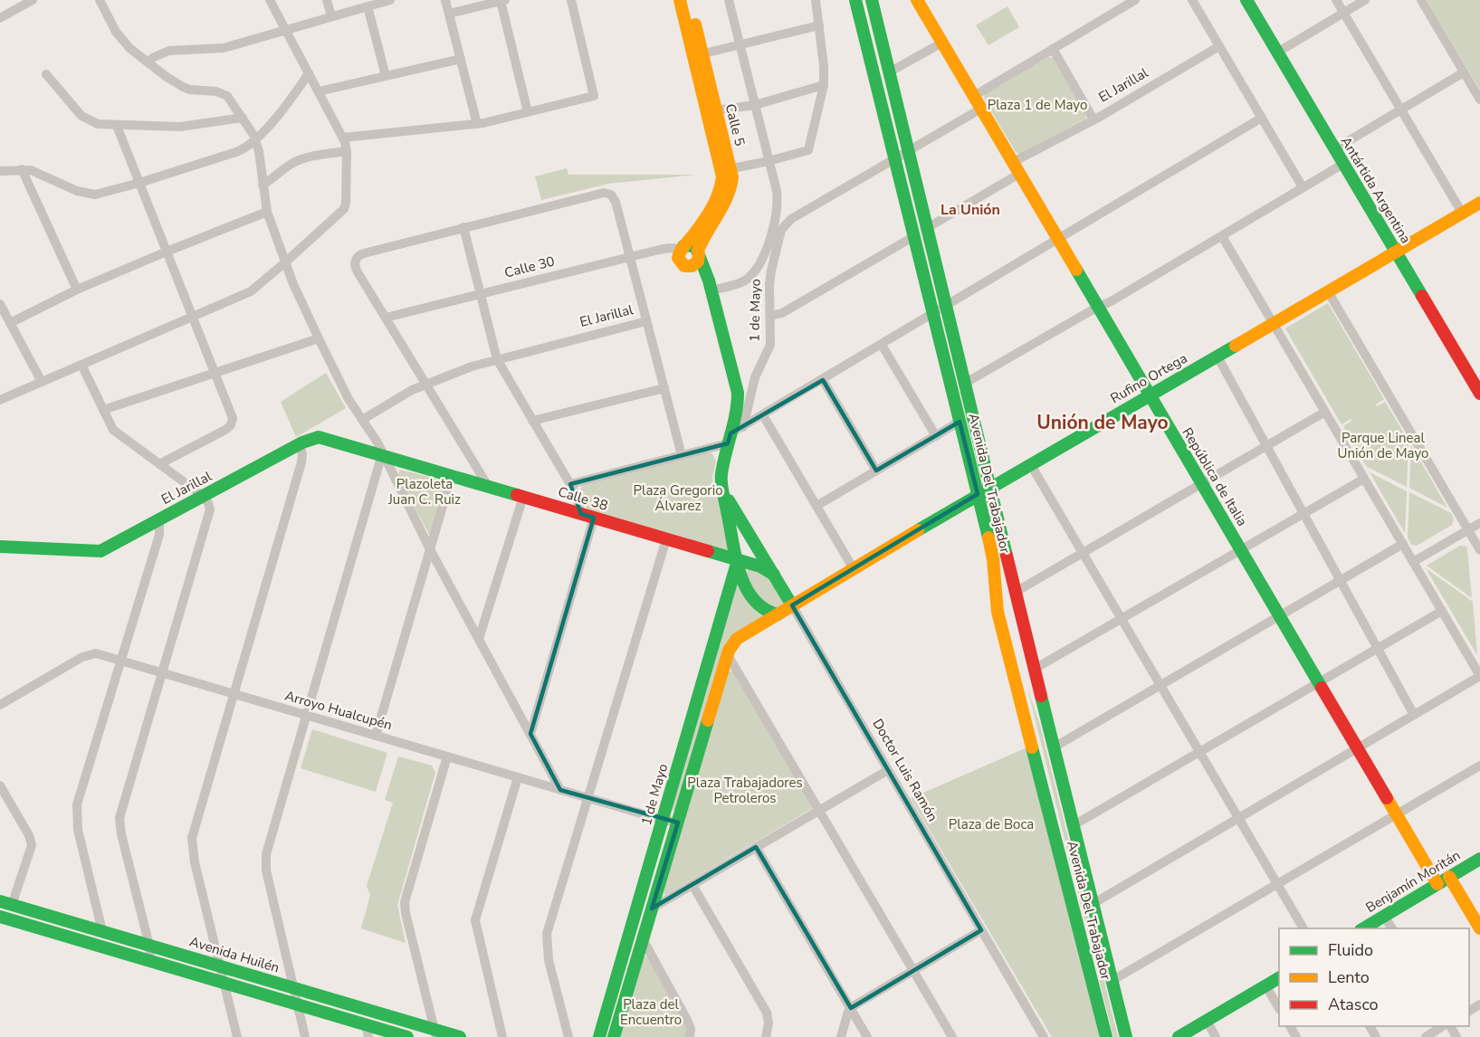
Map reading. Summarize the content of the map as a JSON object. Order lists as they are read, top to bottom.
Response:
{
  "streets": {
    "main road": [
      "El Jarillal",
      "Calle 5",
      "Antártida Argentina",
      "Calle 30",
      "1 de Mayo",
      "Rufino Ortega",
      "República de Italia",
      "Avenida Del Trabajador",
      "Calle 38",
      "Doctor Luis Ramón",
      "Benjamín Moritán",
      "Avenida Huilén"
    ],
    "street": ["Arroyo Hualcupén"]
  },
  "crossings": [
    ["El Jarillal", "República de Italia"],
    ["El Jarillal", "Calle 38"],
    ["Calle 5", "Calle 30"],
    ["Antártida Argentina", "Rufino Ortega"],
    ["1 de Mayo", "Avenida Del Trabajador"],
    ["1 de Mayo", "Calle 38"],
    ["1 de Mayo", "Arroyo Hualcupén"],
    ["Rufino Ortega", "República de Italia"],
    ["Rufino Ortega", "Avenida Del Trabajador"],
    ["Rufino Ortega", "Doctor Luis Ramón"],
    ["República de Italia", "Benjamín Moritán"],
    ["Calle 38", "Doctor Luis Ramón"]
  ],
  "districts": ["La Unión", "Unión de Mayo"],
  "parks": [
    "Plaza 1 de Mayo",
    "Parque Lineal Unión de Mayo",
    "Plazoleta Juan C. Ruiz",
    "Plaza Gregorio Álvarez",
    "Plaza Trabajadores Petroleros",
    "Plaza de Boca",
    "Plaza del Encuentro"
  ],
  "legend": ["Fluido", "Lento", "Atasco"]
}
